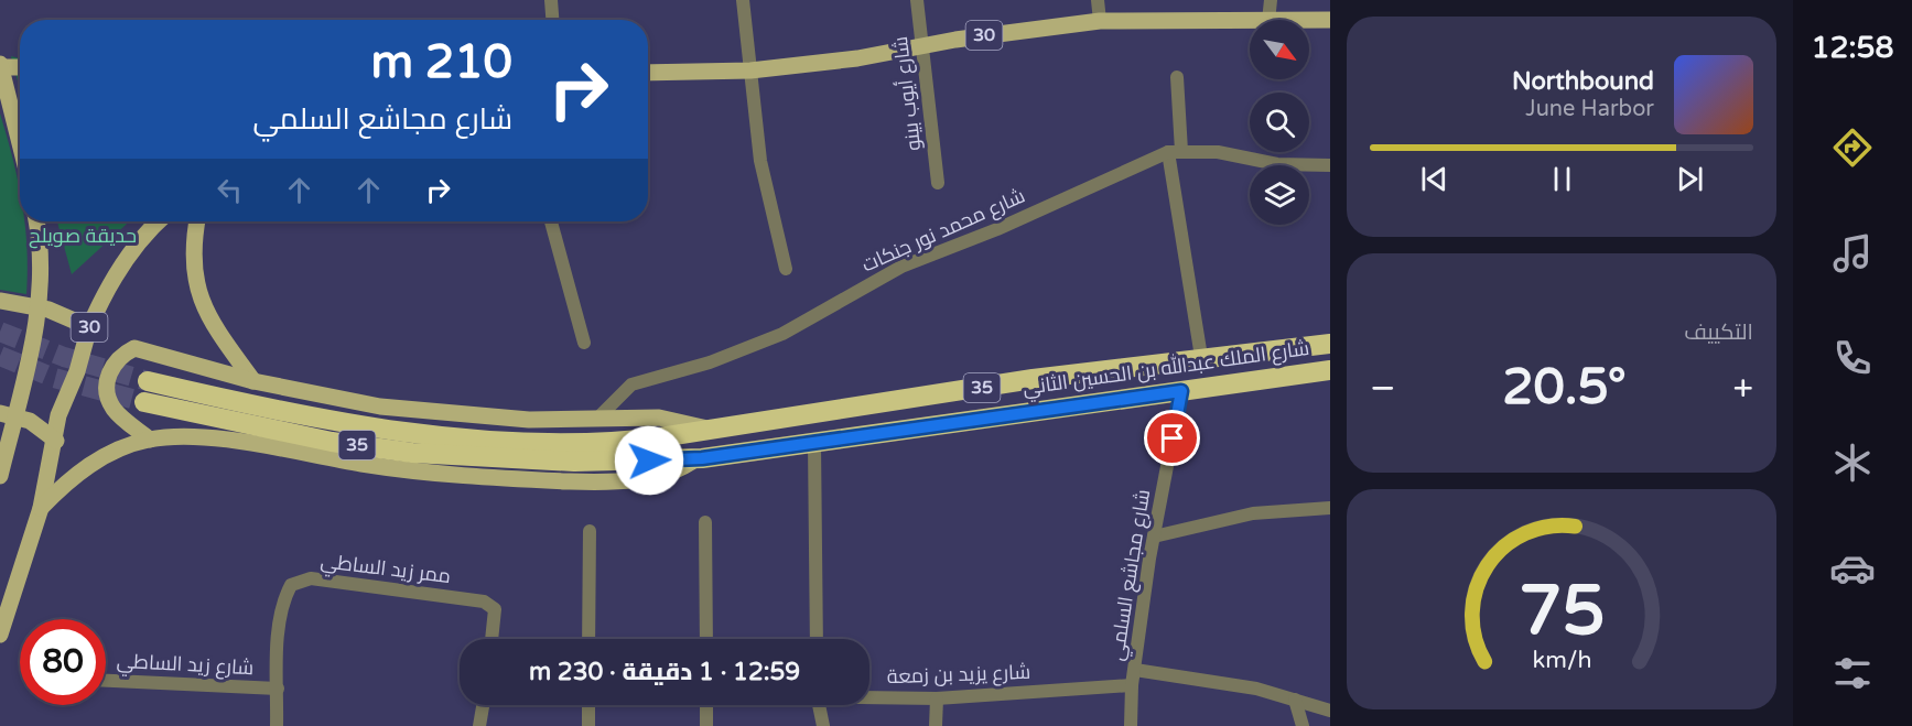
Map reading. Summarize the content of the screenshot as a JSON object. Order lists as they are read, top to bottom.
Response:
{
  "streets": {
    "highway": ["شارع الملك عبدالله بن الحسين الثاني", "35"],
    "main road": ["30"],
    "street": [
      "شارع أيوب بينو",
      "شارع محمد نور جنكات",
      "ممر زيد الساطي",
      "شارع مجاشع السلمي",
      "شارع زيد الساطي",
      "شارع يزيد بن زمعة"
    ]
  },
  "crossings": [
    ["30", "شارع أيوب بينو"],
    ["شارع الملك عبدالله بن الحسين الثاني", "شارع مجاشع السلمي"],
    ["ممر زيد الساطي", "شارع زيد الساطي"],
    ["شارع مجاشع السلمي", "شارع يزيد بن زمعة"]
  ],
  "parks": ["حديقة صويلح"],
  "north": "bottom right",
  "page": {
    "tabs": "12:58",
    "turn": ["210 m", "شارع مجاشع السلمي"],
    "song": ["Northbound", "June Harbor"],
    "tile": "التكييف",
    "heat": ["−", "20.5°", "+"],
    "limit": "80",
    "trip": "12:59 · 1 دقيقة · 230 m",
    "gauge": ["75", "km/h"]
  }
}
